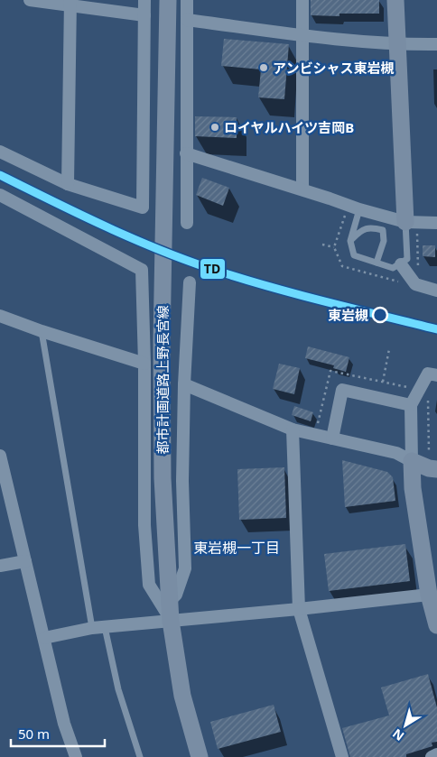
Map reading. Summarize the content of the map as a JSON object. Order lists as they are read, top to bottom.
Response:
{
  "streets": {
    "street": ["都市計画道路上野長宮線"]
  },
  "districts": ["東岩槻一丁目"],
  "places": ["アンビシャス東岩槻", "ロイヤルハイツ吉岡B", "東岩槻"],
  "lines": ["transit line TD"],
  "scale_bar": "50 m",
  "north": "bottom left"
}
